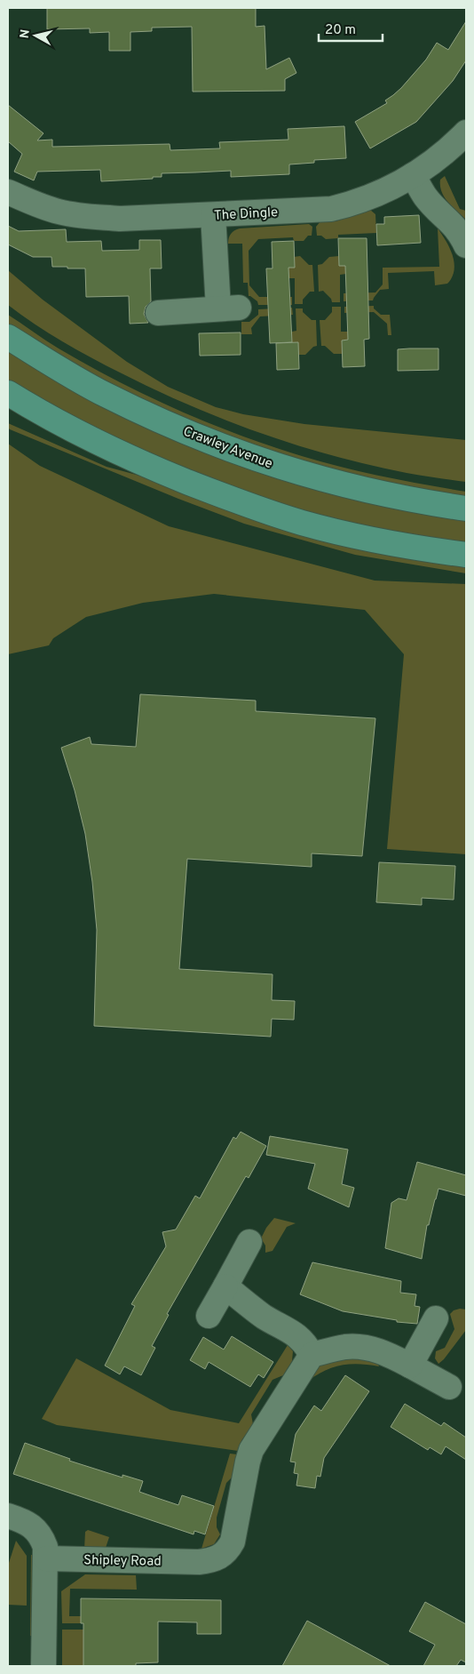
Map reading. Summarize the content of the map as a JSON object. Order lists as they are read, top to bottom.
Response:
{
  "streets": {
    "main road": ["Crawley Avenue"],
    "street": ["The Dingle", "Shipley Road"]
  },
  "scale_bar": "20 m",
  "north": "left"
}
